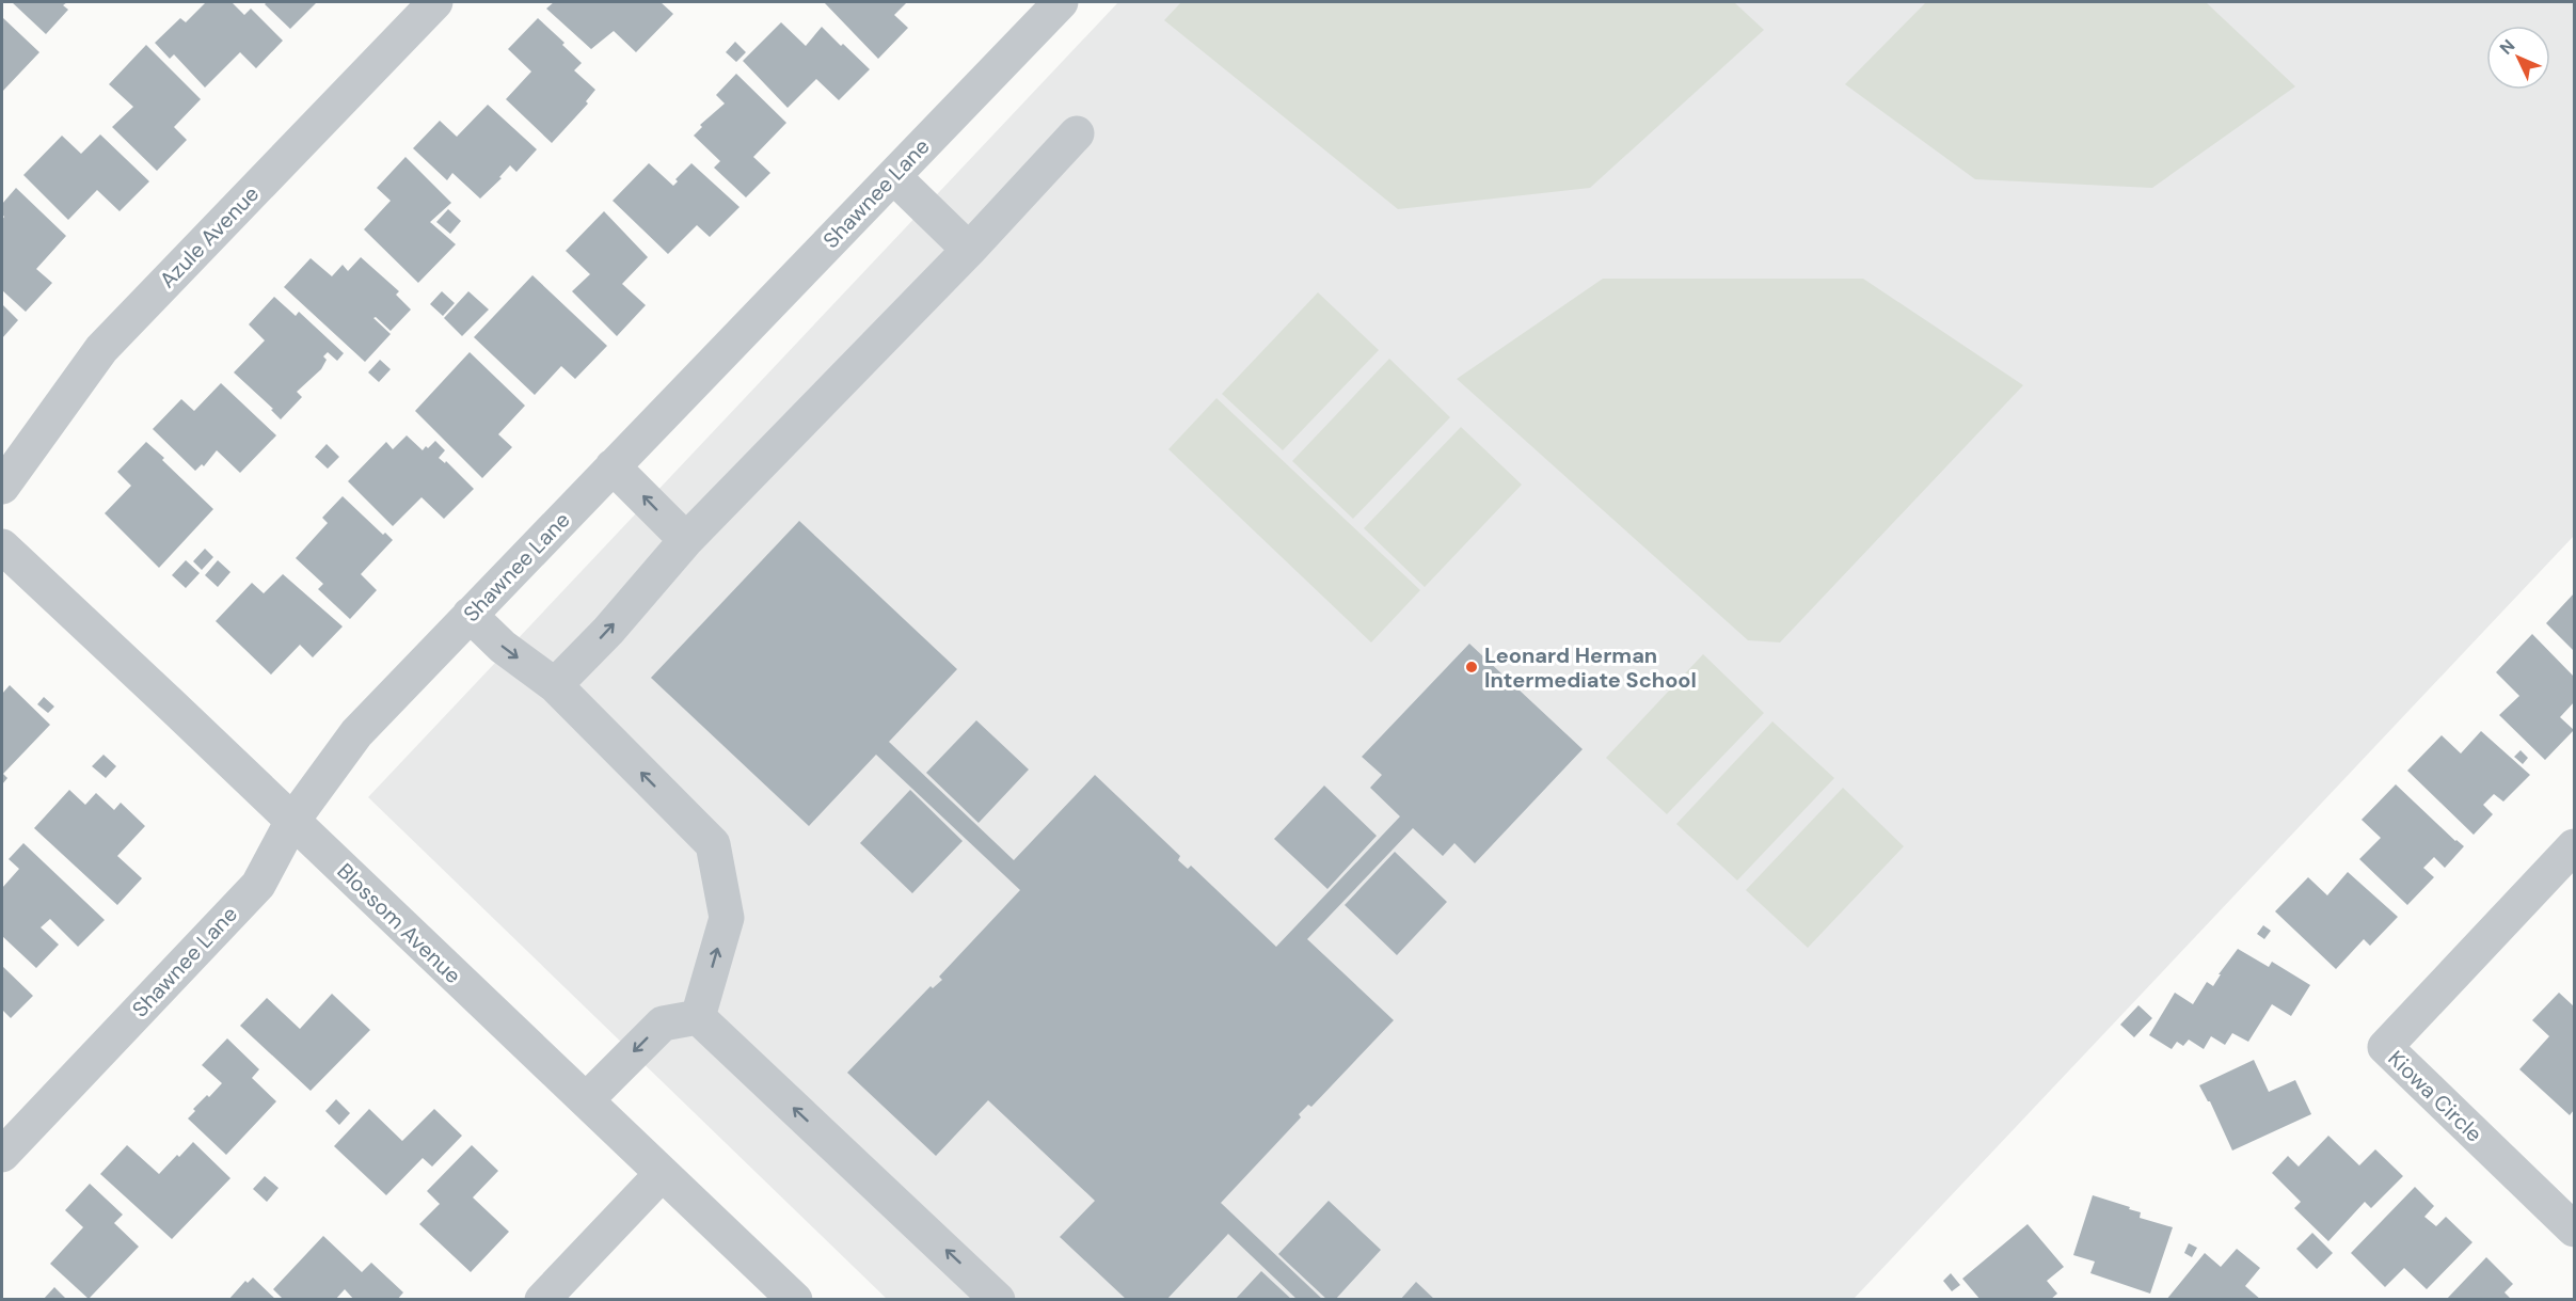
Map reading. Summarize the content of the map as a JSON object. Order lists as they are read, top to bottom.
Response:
{
  "streets": {
    "street": [
      "Shawnee Lane",
      "Azule Avenue",
      "Blossom Avenue",
      "Kiowa Circle"
    ]
  },
  "crossings": [
    ["Shawnee Lane", "Blossom Avenue"]
  ],
  "places": ["Leonard Herman Intermediate School"],
  "north": "top left"
}
